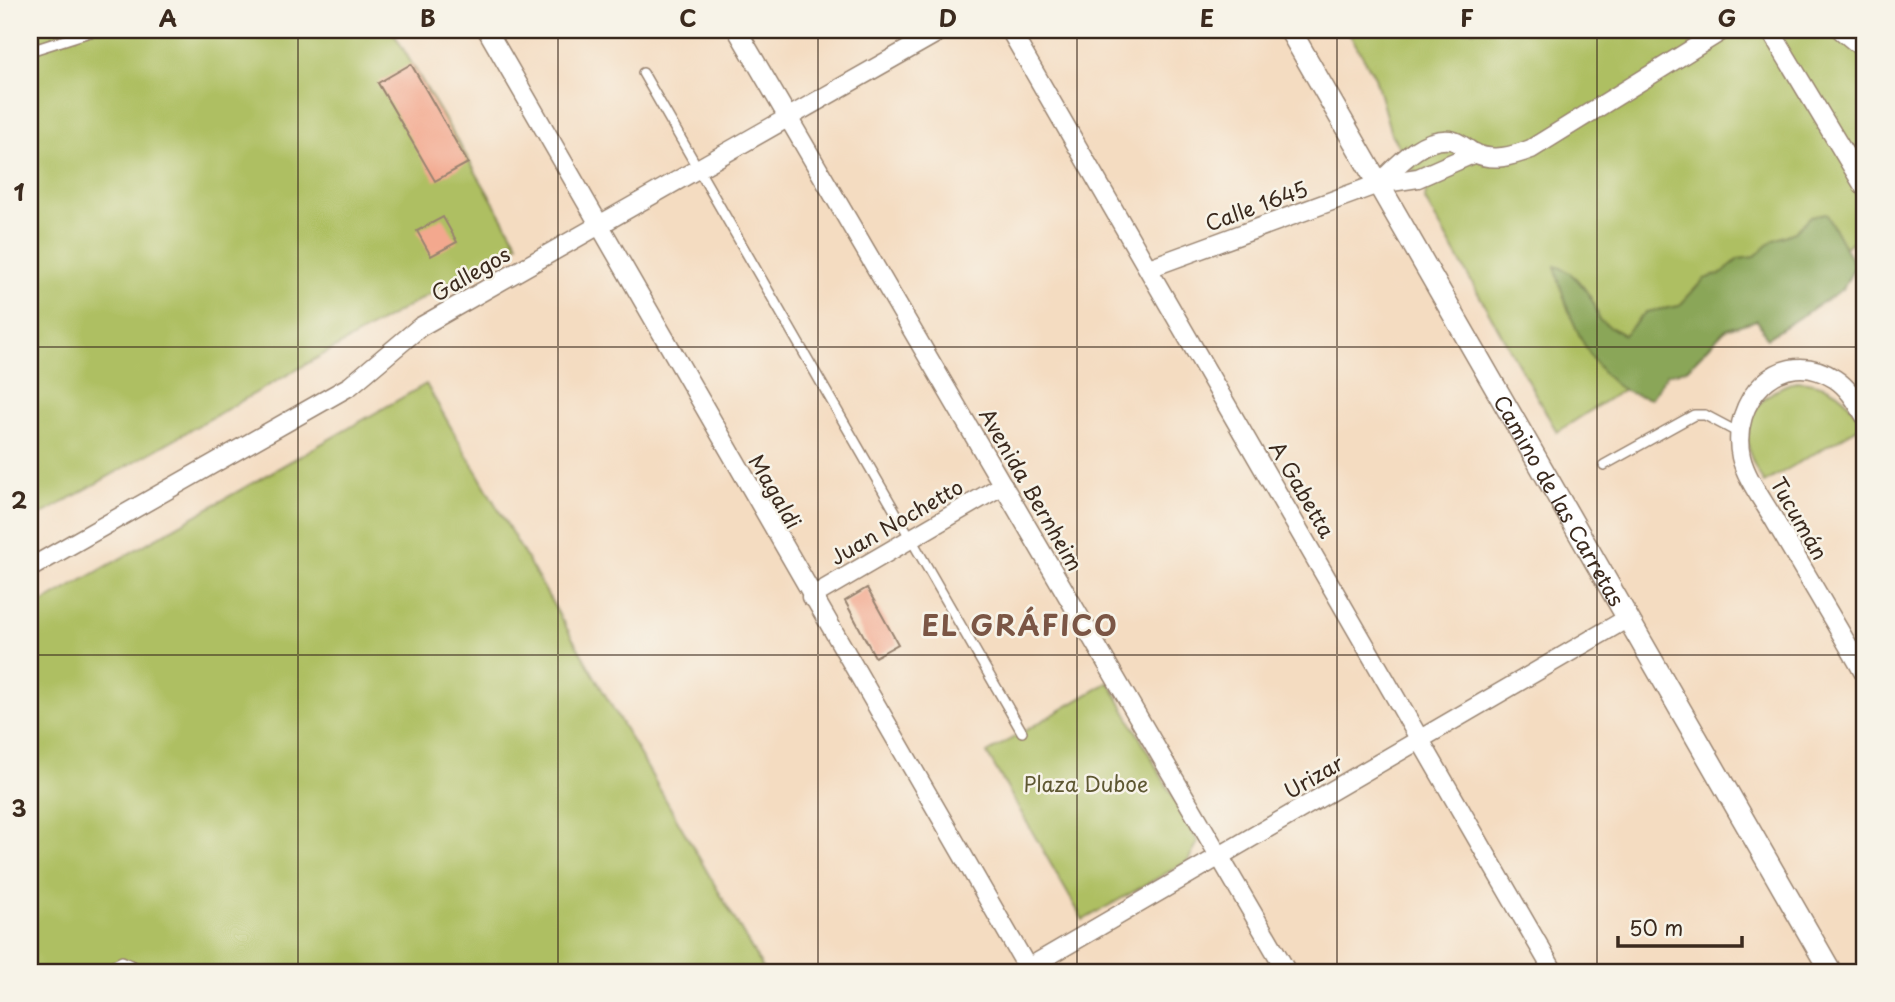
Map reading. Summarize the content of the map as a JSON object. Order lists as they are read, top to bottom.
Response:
{
  "streets": {
    "street": [
      "Calle 1645",
      "Gallegos",
      "Avenida Bernheim",
      "A Gabetta",
      "Magaldi",
      "Camino de las Carretas",
      "Tucumán",
      "Juan Nochetto",
      "Urizar"
    ]
  },
  "crossings": [
    ["Calle 1645", "A Gabetta"],
    ["Calle 1645", "Camino de las Carretas"],
    ["Gallegos", "Avenida Bernheim"],
    ["Gallegos", "Magaldi"],
    ["Avenida Bernheim", "Juan Nochetto"],
    ["Avenida Bernheim", "Urizar"],
    ["A Gabetta", "Urizar"],
    ["Magaldi", "Juan Nochetto"],
    ["Magaldi", "Urizar"],
    ["Camino de las Carretas", "Urizar"]
  ],
  "districts": ["EL GRÁFICO"],
  "parks": ["Plaza Duboe"],
  "scale_bar": "50 m",
  "grid": {
    "columns": [
      "A",
      "B",
      "C",
      "D",
      "E",
      "F",
      "G"
    ],
    "rows": ["1", "2", "3"]
  }
}
